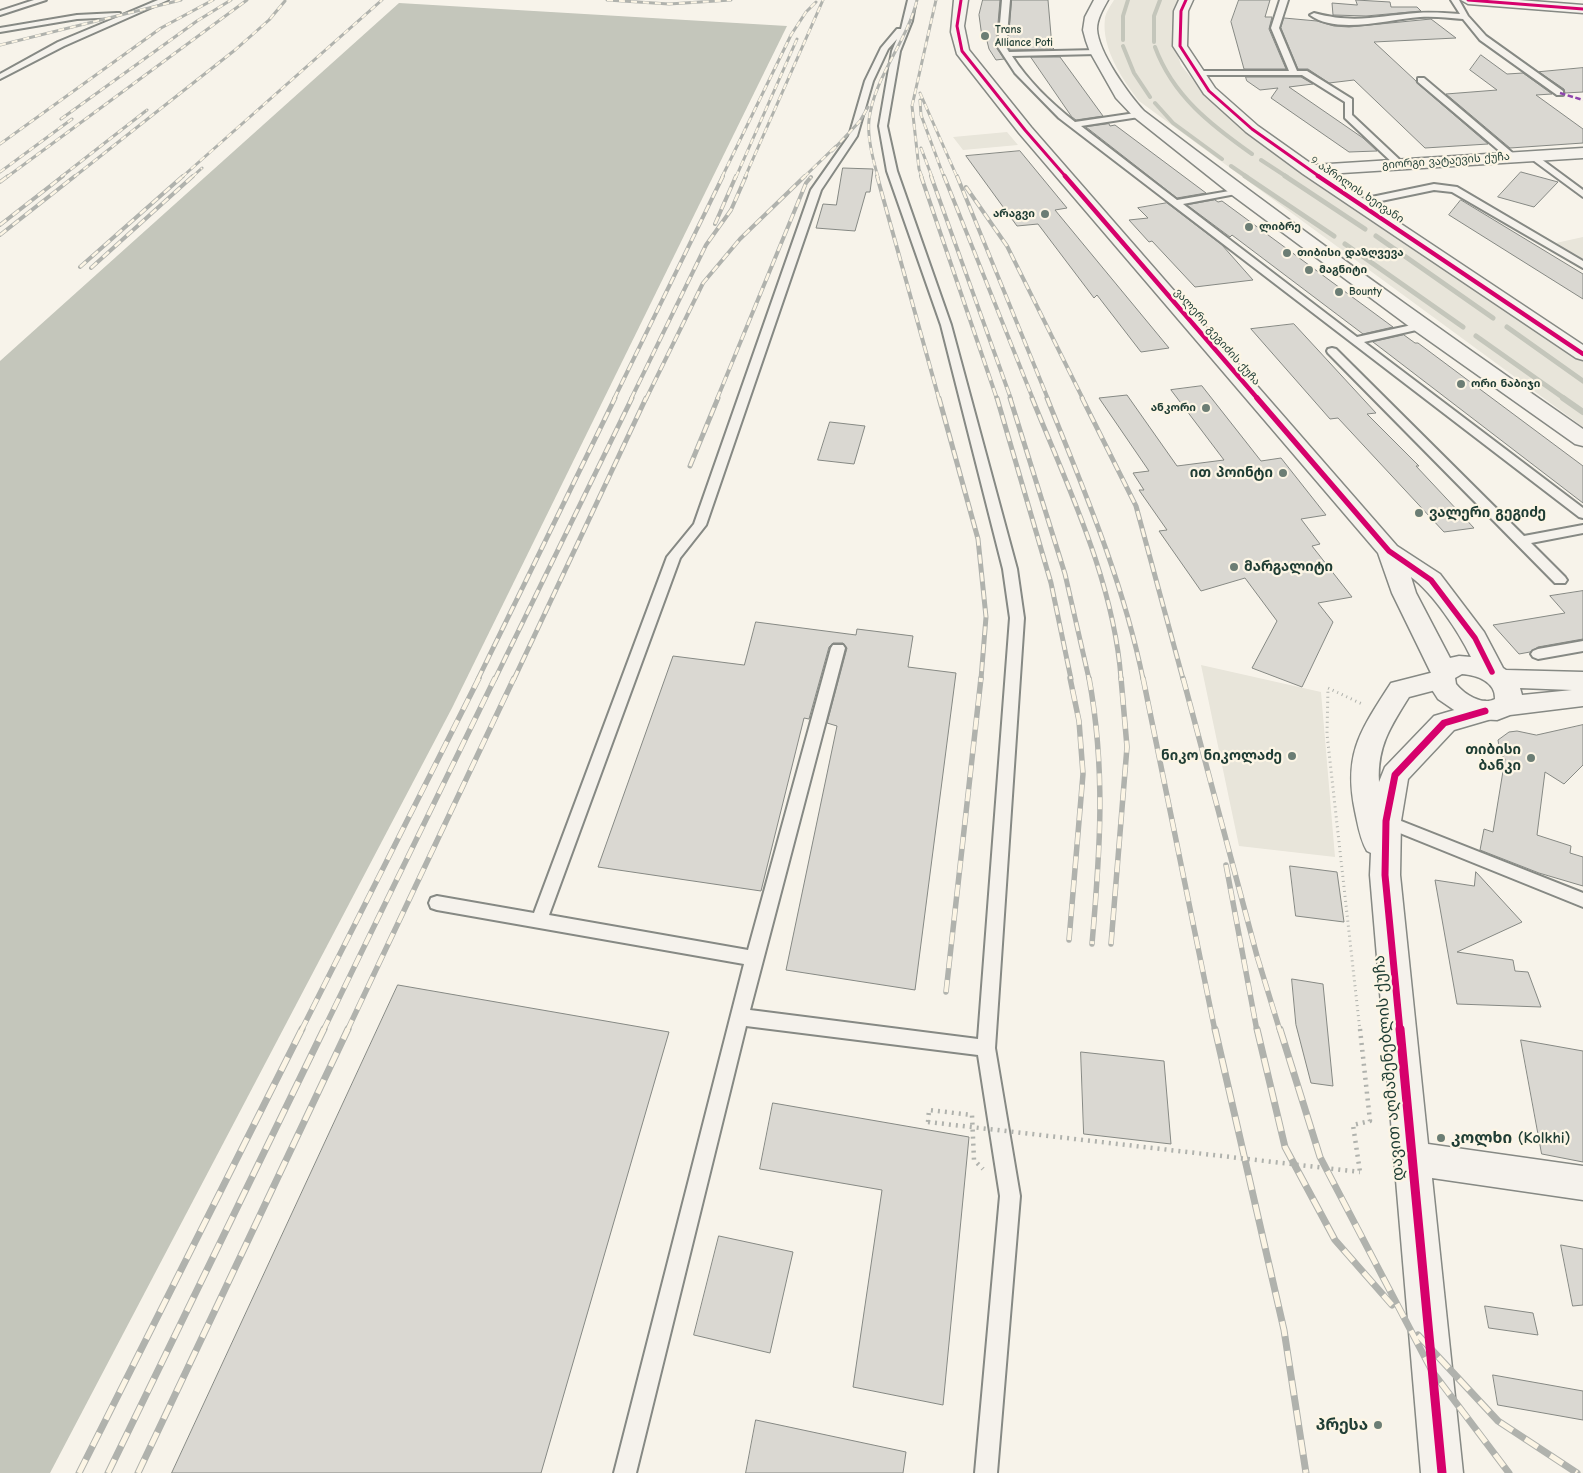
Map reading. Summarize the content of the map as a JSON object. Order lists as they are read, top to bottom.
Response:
{
  "streets": {
    "street": [
      "გიორგი ვატაევის ქუჩა",
      "9 აპრილის ხეივანი",
      "ვალერი გეგიძის ქუჩა",
      "დავით აღმაშენებლის ქუჩა"
    ]
  },
  "crossings": [
    ["გიორგი ვატაევის ქუჩა", "9 აპრილის ხეივანი"],
    ["ვალერი გეგიძის ქუჩა", "დავით აღმაშენებლის ქუჩა"]
  ],
  "places": [
    "Trans Alliance Poti",
    "არაგვი",
    "ლიბრე",
    "თიბისი დაზღვევა",
    "მაგნიტი",
    "Bounty",
    "ორი ნაბიჯი",
    "ანკორი",
    "ით პოინტი",
    "ვალერი გეგიძე",
    "მარგალიტი",
    "ნიკო ნიკოლაძე",
    "თიბისი ბანკი",
    "კოლხი (Kolkhi)",
    "პრესა"
  ]
}
